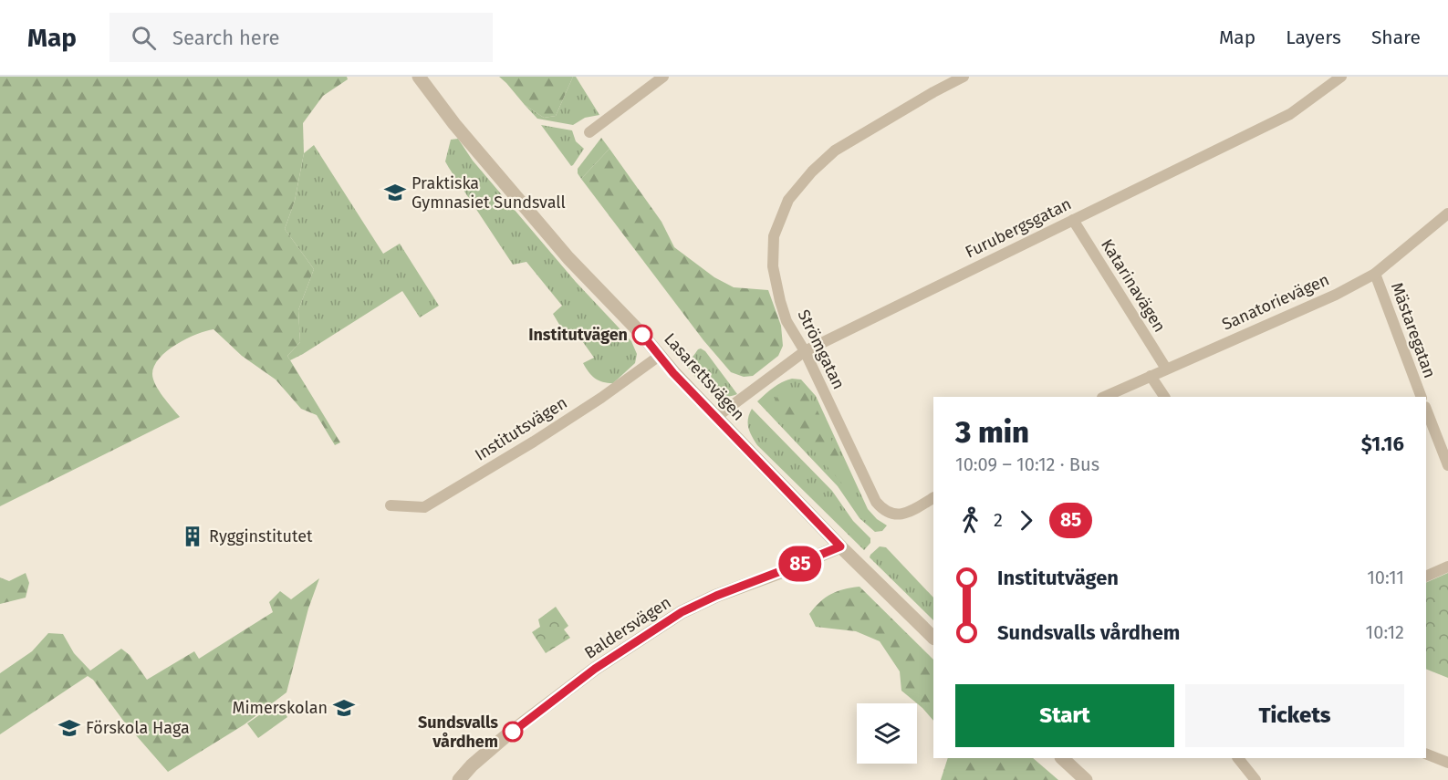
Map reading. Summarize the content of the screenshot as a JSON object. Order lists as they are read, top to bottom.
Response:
{
  "streets": {
    "street": [
      "Furubergsgatan",
      "Katarinavägen",
      "Sanatorievägen",
      "Mästaregatan",
      "Strömgatan",
      "Lasarettsvägen",
      "Institutsvägen",
      "Baldersvägen"
    ]
  },
  "crossings": [
    ["Furubergsgatan", "Katarinavägen"],
    ["Furubergsgatan", "Strömgatan"],
    ["Furubergsgatan", "Lasarettsvägen"],
    ["Katarinavägen", "Sanatorievägen"],
    ["Sanatorievägen", "Mästaregatan"],
    ["Lasarettsvägen", "Institutsvägen"],
    ["Lasarettsvägen", "Baldersvägen"]
  ],
  "places": {
    "school or university": ["Praktiska Gymnasiet Sundsvall", "Mimerskolan", "Förskola Haga"],
    "other": ["Institutvägen", "Sundsvalls vårdhem"],
    "building": ["Rygginstitutet"]
  },
  "lines": ["bus line 85"],
  "page": {
    "header": "Map",
    "search": "Search here",
    "nav": ["Map", "Layers", "Share"],
    "on_map": "85",
    "heading": ["3 min", "10:09 – 10:12 · Bus", "$1.16"],
    "legs": ["2", "85"],
    "list": [
      {
        "name": "Institutvägen",
        "value": "10:11"
      },
      {
        "name": "Sundsvalls vårdhem",
        "value": "10:12"
      }
    ],
    "buttons": ["Start", "Tickets"]
  }
}
